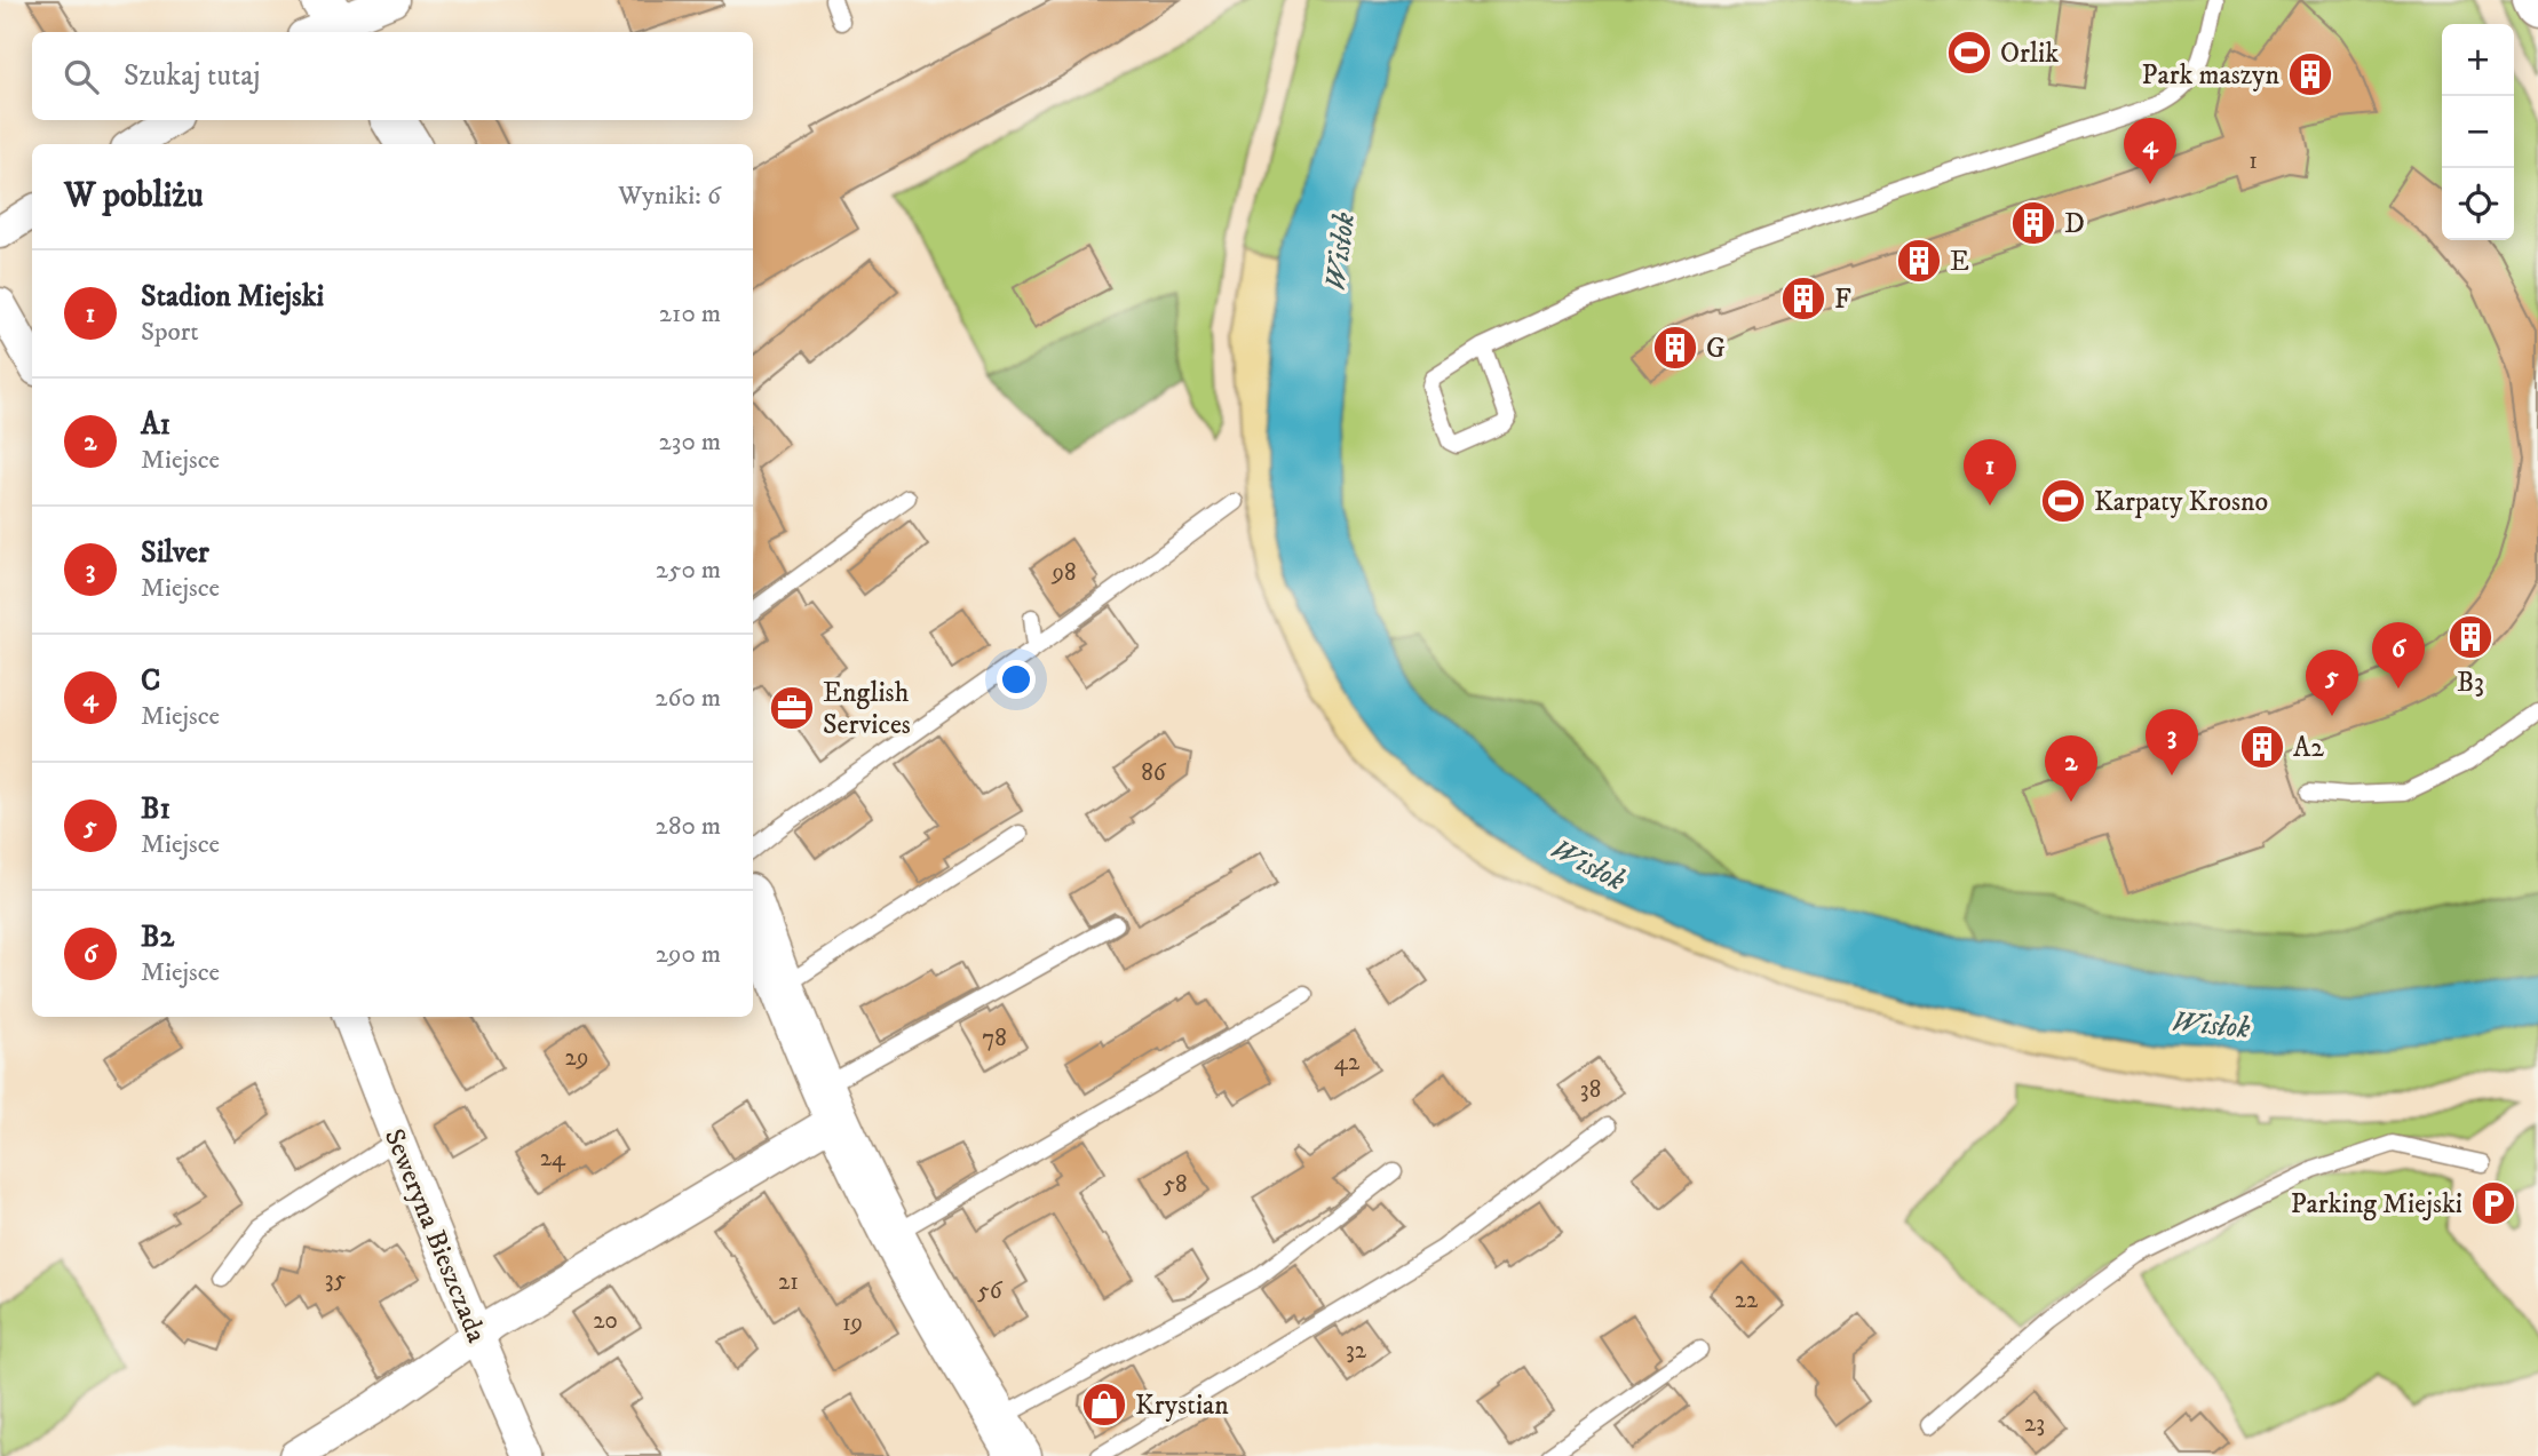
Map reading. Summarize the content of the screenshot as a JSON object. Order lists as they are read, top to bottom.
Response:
{
  "streets": {
    "street": ["Seweryna Bieszczada"]
  },
  "water": ["Wisłok"],
  "places": {
    "sports": ["Orlik", "Karpaty Krosno"],
    "building": [
      "Park maszyn",
      "D",
      "E",
      "F",
      "G",
      "B3",
      "A2"
    ],
    "office": ["English Services"],
    "parking": ["Parking Miejski"],
    "shop": ["Krystian"]
  },
  "house_numbers": [
    "1",
    "98",
    "86",
    "78",
    "29",
    "42",
    "38",
    "24",
    "58",
    "35",
    "21",
    "56",
    "22",
    "20",
    "19",
    "32",
    "23"
  ],
  "page": {
    "map_buttons": ["+", "−"],
    "search": "Szukaj tutaj",
    "pins": [
      "4",
      "1",
      "6",
      "5",
      "3",
      "2"
    ],
    "heading": ["W pobliżu", "Wyniki: 6"],
    "list": [
      {
        "mark": "1",
        "name": "Stadion Miejski",
        "note": "Sport",
        "value": "210 m"
      },
      {
        "mark": "2",
        "name": "A1",
        "note": "Miejsce",
        "value": "230 m"
      },
      {
        "mark": "3",
        "name": "Silver",
        "note": "Miejsce",
        "value": "250 m"
      },
      {
        "mark": "4",
        "name": "C",
        "note": "Miejsce",
        "value": "260 m"
      },
      {
        "mark": "5",
        "name": "B1",
        "note": "Miejsce",
        "value": "280 m"
      },
      {
        "mark": "6",
        "name": "B2",
        "note": "Miejsce",
        "value": "290 m"
      }
    ]
  }
}
